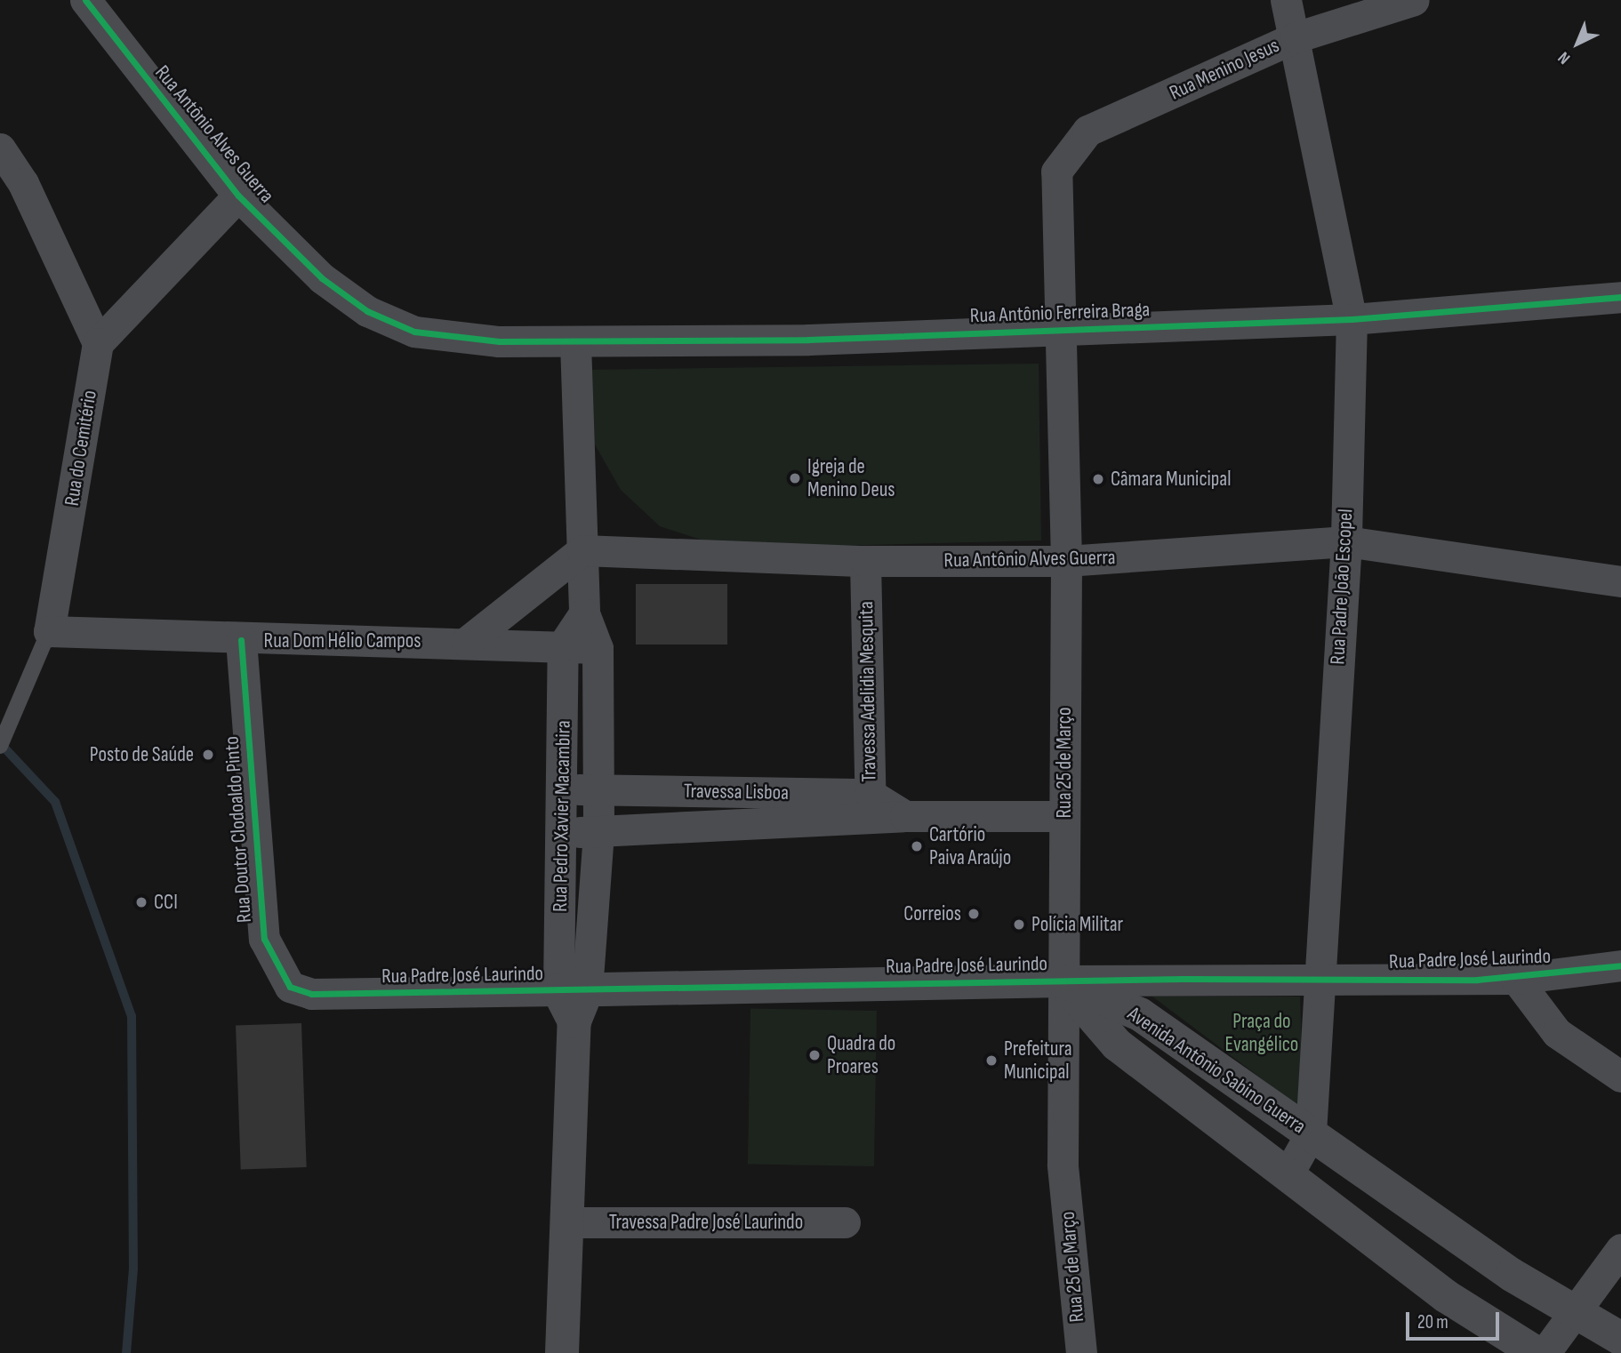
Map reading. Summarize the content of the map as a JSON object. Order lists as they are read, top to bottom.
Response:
{
  "streets": {
    "street": [
      "Rua Menino Jesus",
      "Rua Antônio Alves Guerra",
      "Rua Antônio Ferreira Braga",
      "Rua do Cemitério",
      "Rua Padre João Escopel",
      "Rua Dom Hélio Campos",
      "Travessa Adelidia Mesquita",
      "Rua 25 de Março",
      "Travessa Lisboa",
      "Rua Pedro Xavier Macambira",
      "Rua Doutor Clodoaldo Pinto",
      "Rua Padre José Laurindo",
      "Avenida Antônio Sabino Guerra",
      "Travessa Padre José Laurindo"
    ]
  },
  "crossings": [
    ["Rua Menino Jesus", "Rua Padre João Escopel"],
    ["Rua Menino Jesus", "Rua 25 de Março"],
    ["Rua Antônio Alves Guerra", "Rua Antônio Ferreira Braga"],
    ["Rua Antônio Alves Guerra", "Rua Padre João Escopel"],
    ["Rua Antônio Alves Guerra", "Travessa Adelidia Mesquita"],
    ["Rua Antônio Alves Guerra", "Rua 25 de Março"],
    ["Rua Antônio Alves Guerra", "Rua Pedro Xavier Macambira"],
    ["Rua Antônio Ferreira Braga", "Rua Padre João Escopel"],
    ["Rua Antônio Ferreira Braga", "Rua 25 de Março"],
    ["Rua Antônio Ferreira Braga", "Rua Pedro Xavier Macambira"],
    ["Rua do Cemitério", "Rua Dom Hélio Campos"],
    ["Rua Padre João Escopel", "Rua Padre José Laurindo"],
    ["Rua Padre João Escopel", "Avenida Antônio Sabino Guerra"],
    ["Rua Dom Hélio Campos", "Rua Pedro Xavier Macambira"],
    ["Rua Dom Hélio Campos", "Rua Doutor Clodoaldo Pinto"],
    ["Travessa Adelidia Mesquita", "Travessa Lisboa"],
    ["Rua 25 de Março", "Rua Padre José Laurindo"],
    ["Rua 25 de Março", "Avenida Antônio Sabino Guerra"],
    ["Travessa Lisboa", "Rua Pedro Xavier Macambira"],
    ["Rua Pedro Xavier Macambira", "Rua Padre José Laurindo"],
    ["Rua Pedro Xavier Macambira", "Travessa Padre José Laurindo"],
    ["Rua Doutor Clodoaldo Pinto", "Rua Padre José Laurindo"],
    ["Rua Padre José Laurindo", "Avenida Antônio Sabino Guerra"]
  ],
  "parks": ["Praça do Evangélico"],
  "places": [
    "Igreja de Menino Deus",
    "Câmara Municipal",
    "Posto de Saúde",
    "Cartório Paiva Araújo",
    "CCI",
    "Correios",
    "Polícia Militar",
    "Quadra do Proares",
    "Prefeitura Municipal"
  ],
  "scale_bar": "20 m",
  "north": "bottom left"
}
